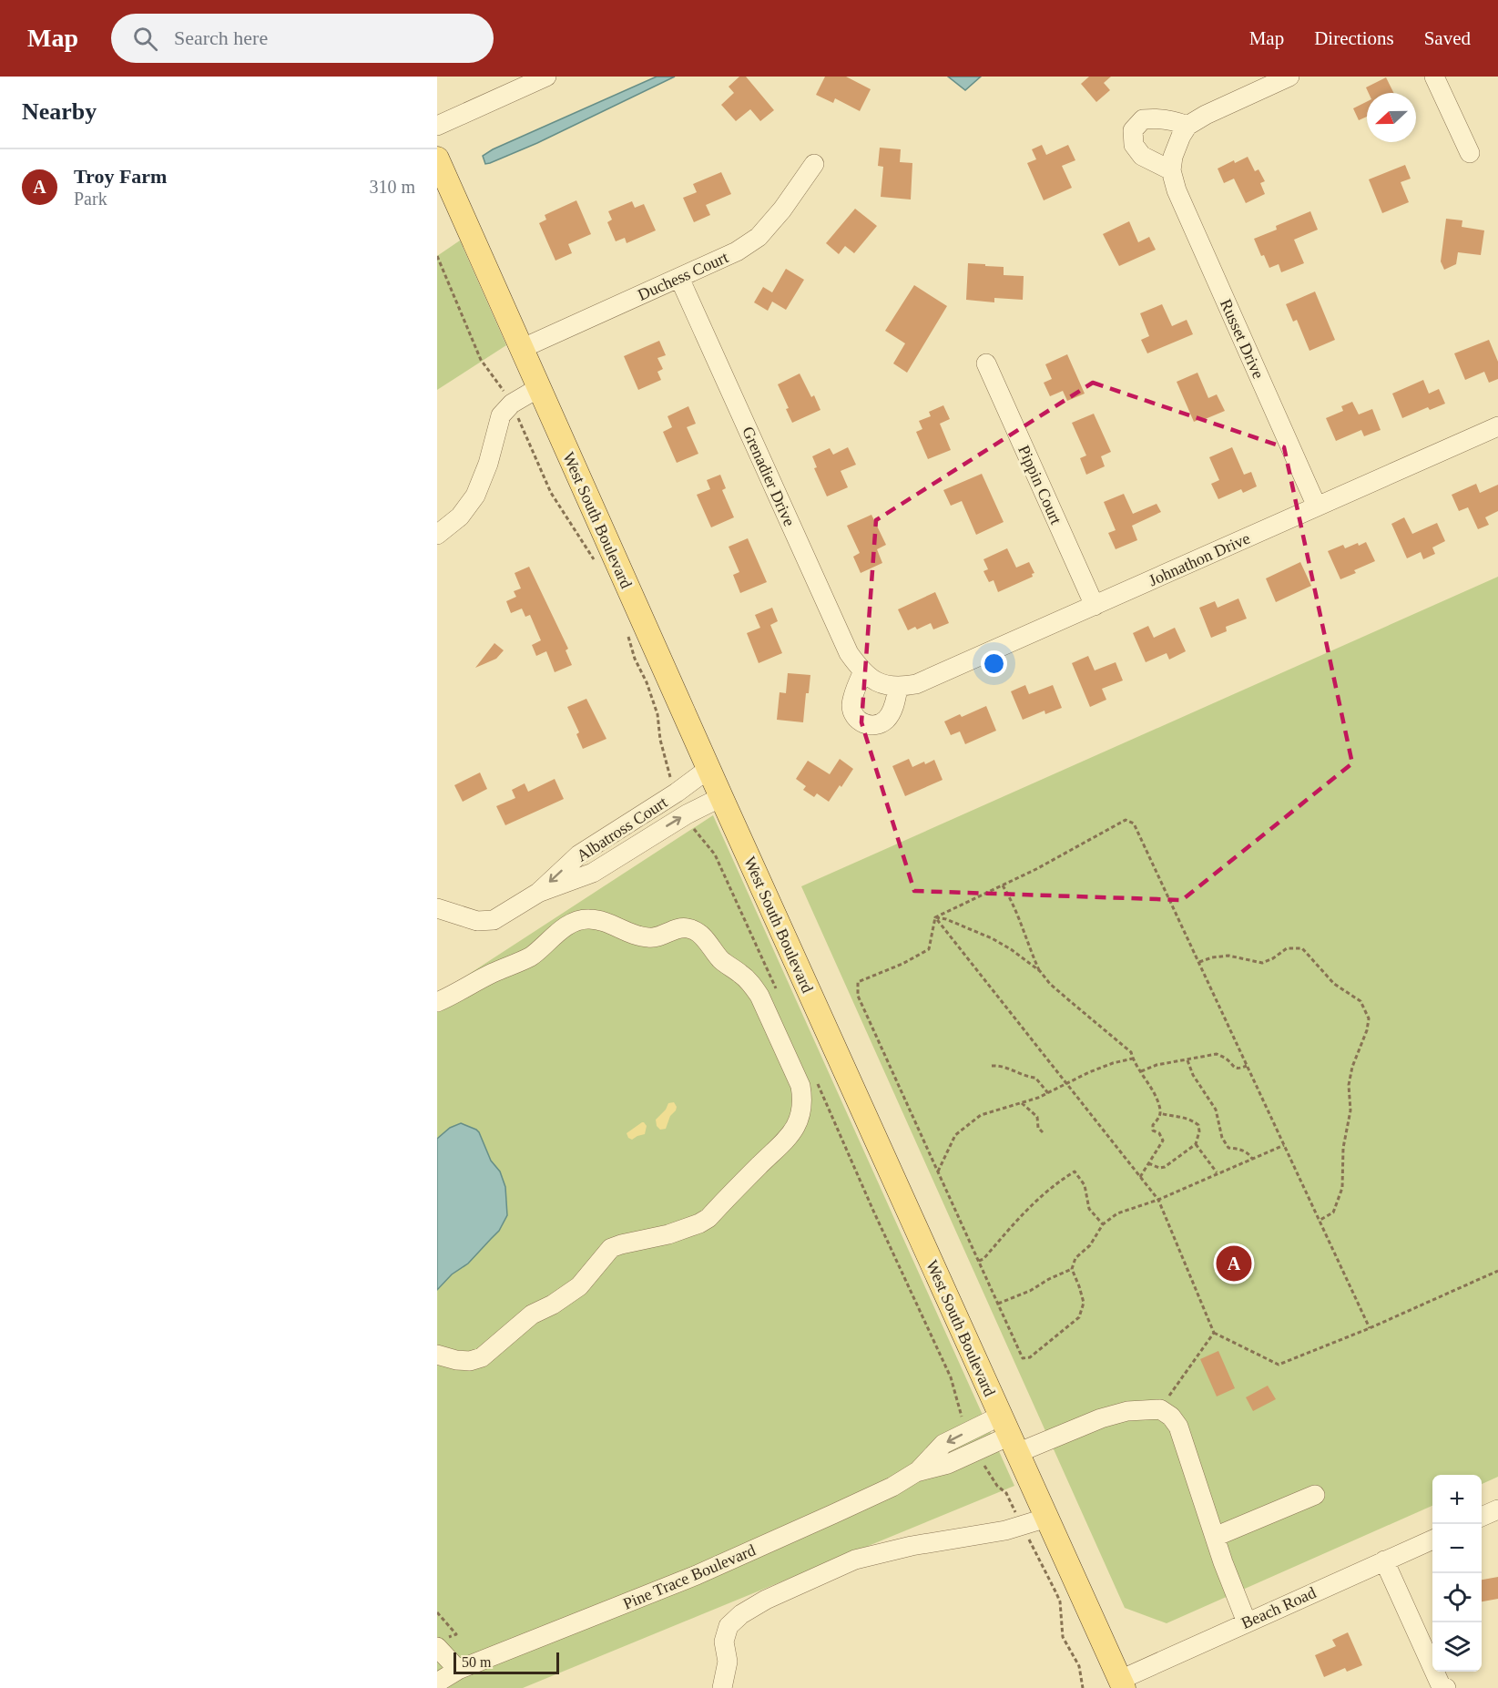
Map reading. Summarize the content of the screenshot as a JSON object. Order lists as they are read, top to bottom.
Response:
{
  "streets": {
    "main road": ["West South Boulevard"],
    "street": [
      "Duchess Court",
      "Russet Drive",
      "Grenadier Drive",
      "Pippin Court",
      "Johnathon Drive",
      "Albatross Court",
      "Pine Trace Boulevard",
      "Beach Road"
    ]
  },
  "crossings": [
    ["Duchess Court", "Grenadier Drive"],
    ["Duchess Court", "West South Boulevard"],
    ["Russet Drive", "Johnathon Drive"],
    ["Grenadier Drive", "Johnathon Drive"],
    ["Pippin Court", "Johnathon Drive"],
    ["West South Boulevard", "Albatross Court"],
    ["West South Boulevard", "Pine Trace Boulevard"],
    ["West South Boulevard", "Beach Road"]
  ],
  "scale_bar": "50 m",
  "north": "left",
  "page": {
    "header": "Map",
    "search": "Search here",
    "nav": ["Map", "Directions", "Saved"],
    "heading": "Nearby",
    "list": [
      {
        "mark": "A",
        "name": "Troy Farm",
        "note": "Park",
        "value": "310 m"
      }
    ],
    "pins": "A",
    "map_buttons": ["+", "−"],
    "scale": "50 m"
  }
}
